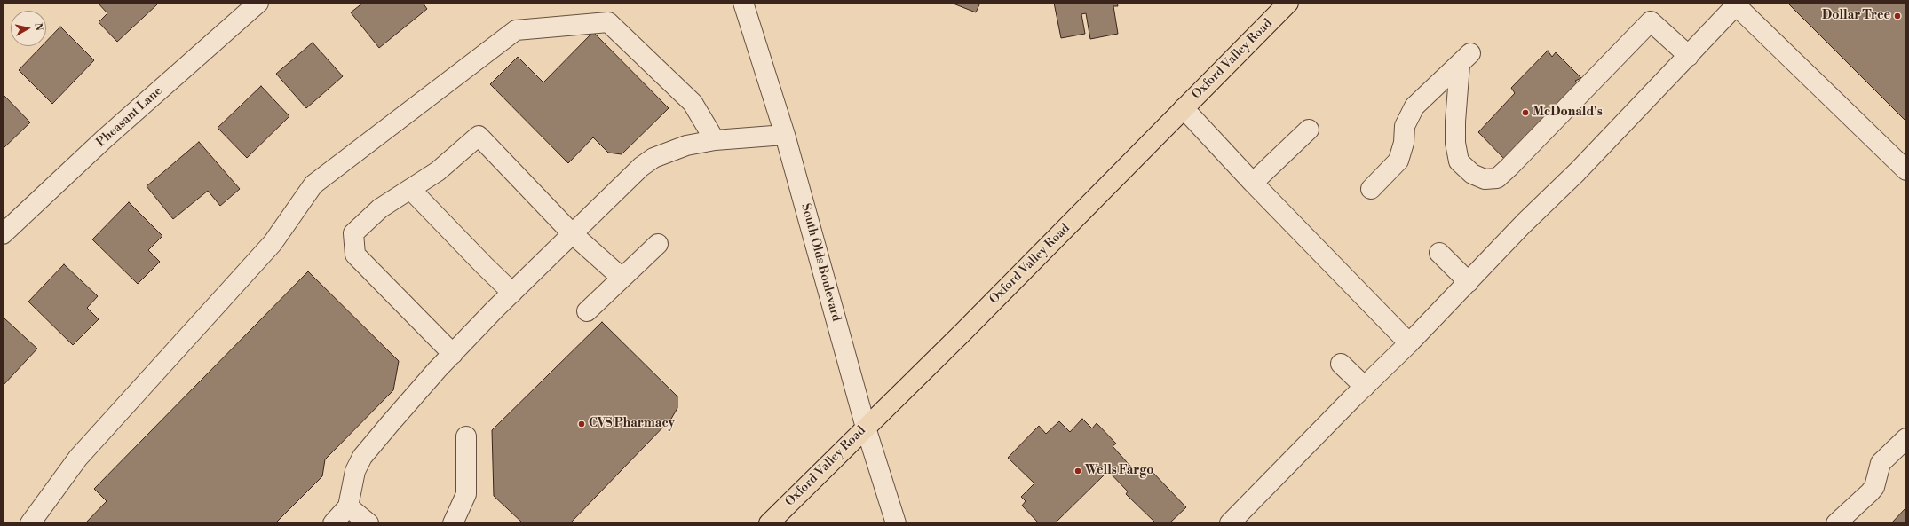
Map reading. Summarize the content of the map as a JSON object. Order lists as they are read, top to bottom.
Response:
{
  "streets": {
    "main road": ["Oxford Valley Road"],
    "street": ["Pheasant Lane", "South Olds Boulevard"]
  },
  "crossings": [
    ["Oxford Valley Road", "South Olds Boulevard"]
  ],
  "places": [
    "Dollar Tree",
    "McDonald's",
    "CVS Pharmacy",
    "Wells Fargo"
  ],
  "north": "right"
}
